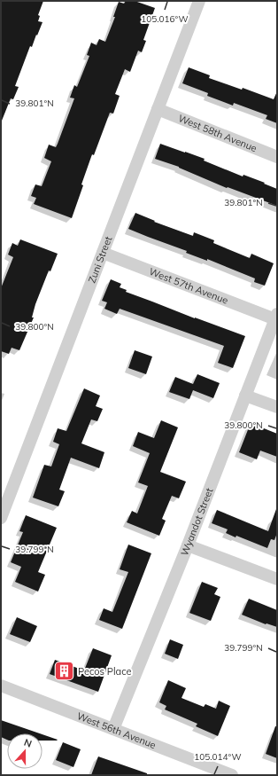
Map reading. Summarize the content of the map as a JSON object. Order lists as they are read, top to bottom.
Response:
{
  "streets": {
    "street": [
      "West 58th Avenue",
      "Zuni Street",
      "West 57th Avenue",
      "Wyandot Street",
      "West 56th Avenue"
    ]
  },
  "crossings": [
    ["West 58th Avenue", "Zuni Street"],
    ["Zuni Street", "West 57th Avenue"],
    ["West 57th Avenue", "Wyandot Street"],
    ["Wyandot Street", "West 56th Avenue"]
  ],
  "places": {
    "building": ["Pecos Place"]
  },
  "north": "top",
  "coordinates": [
    "105.016°W",
    "39.801°N",
    "39.800°N",
    "39.799°N",
    "105.014°W"
  ]
}
